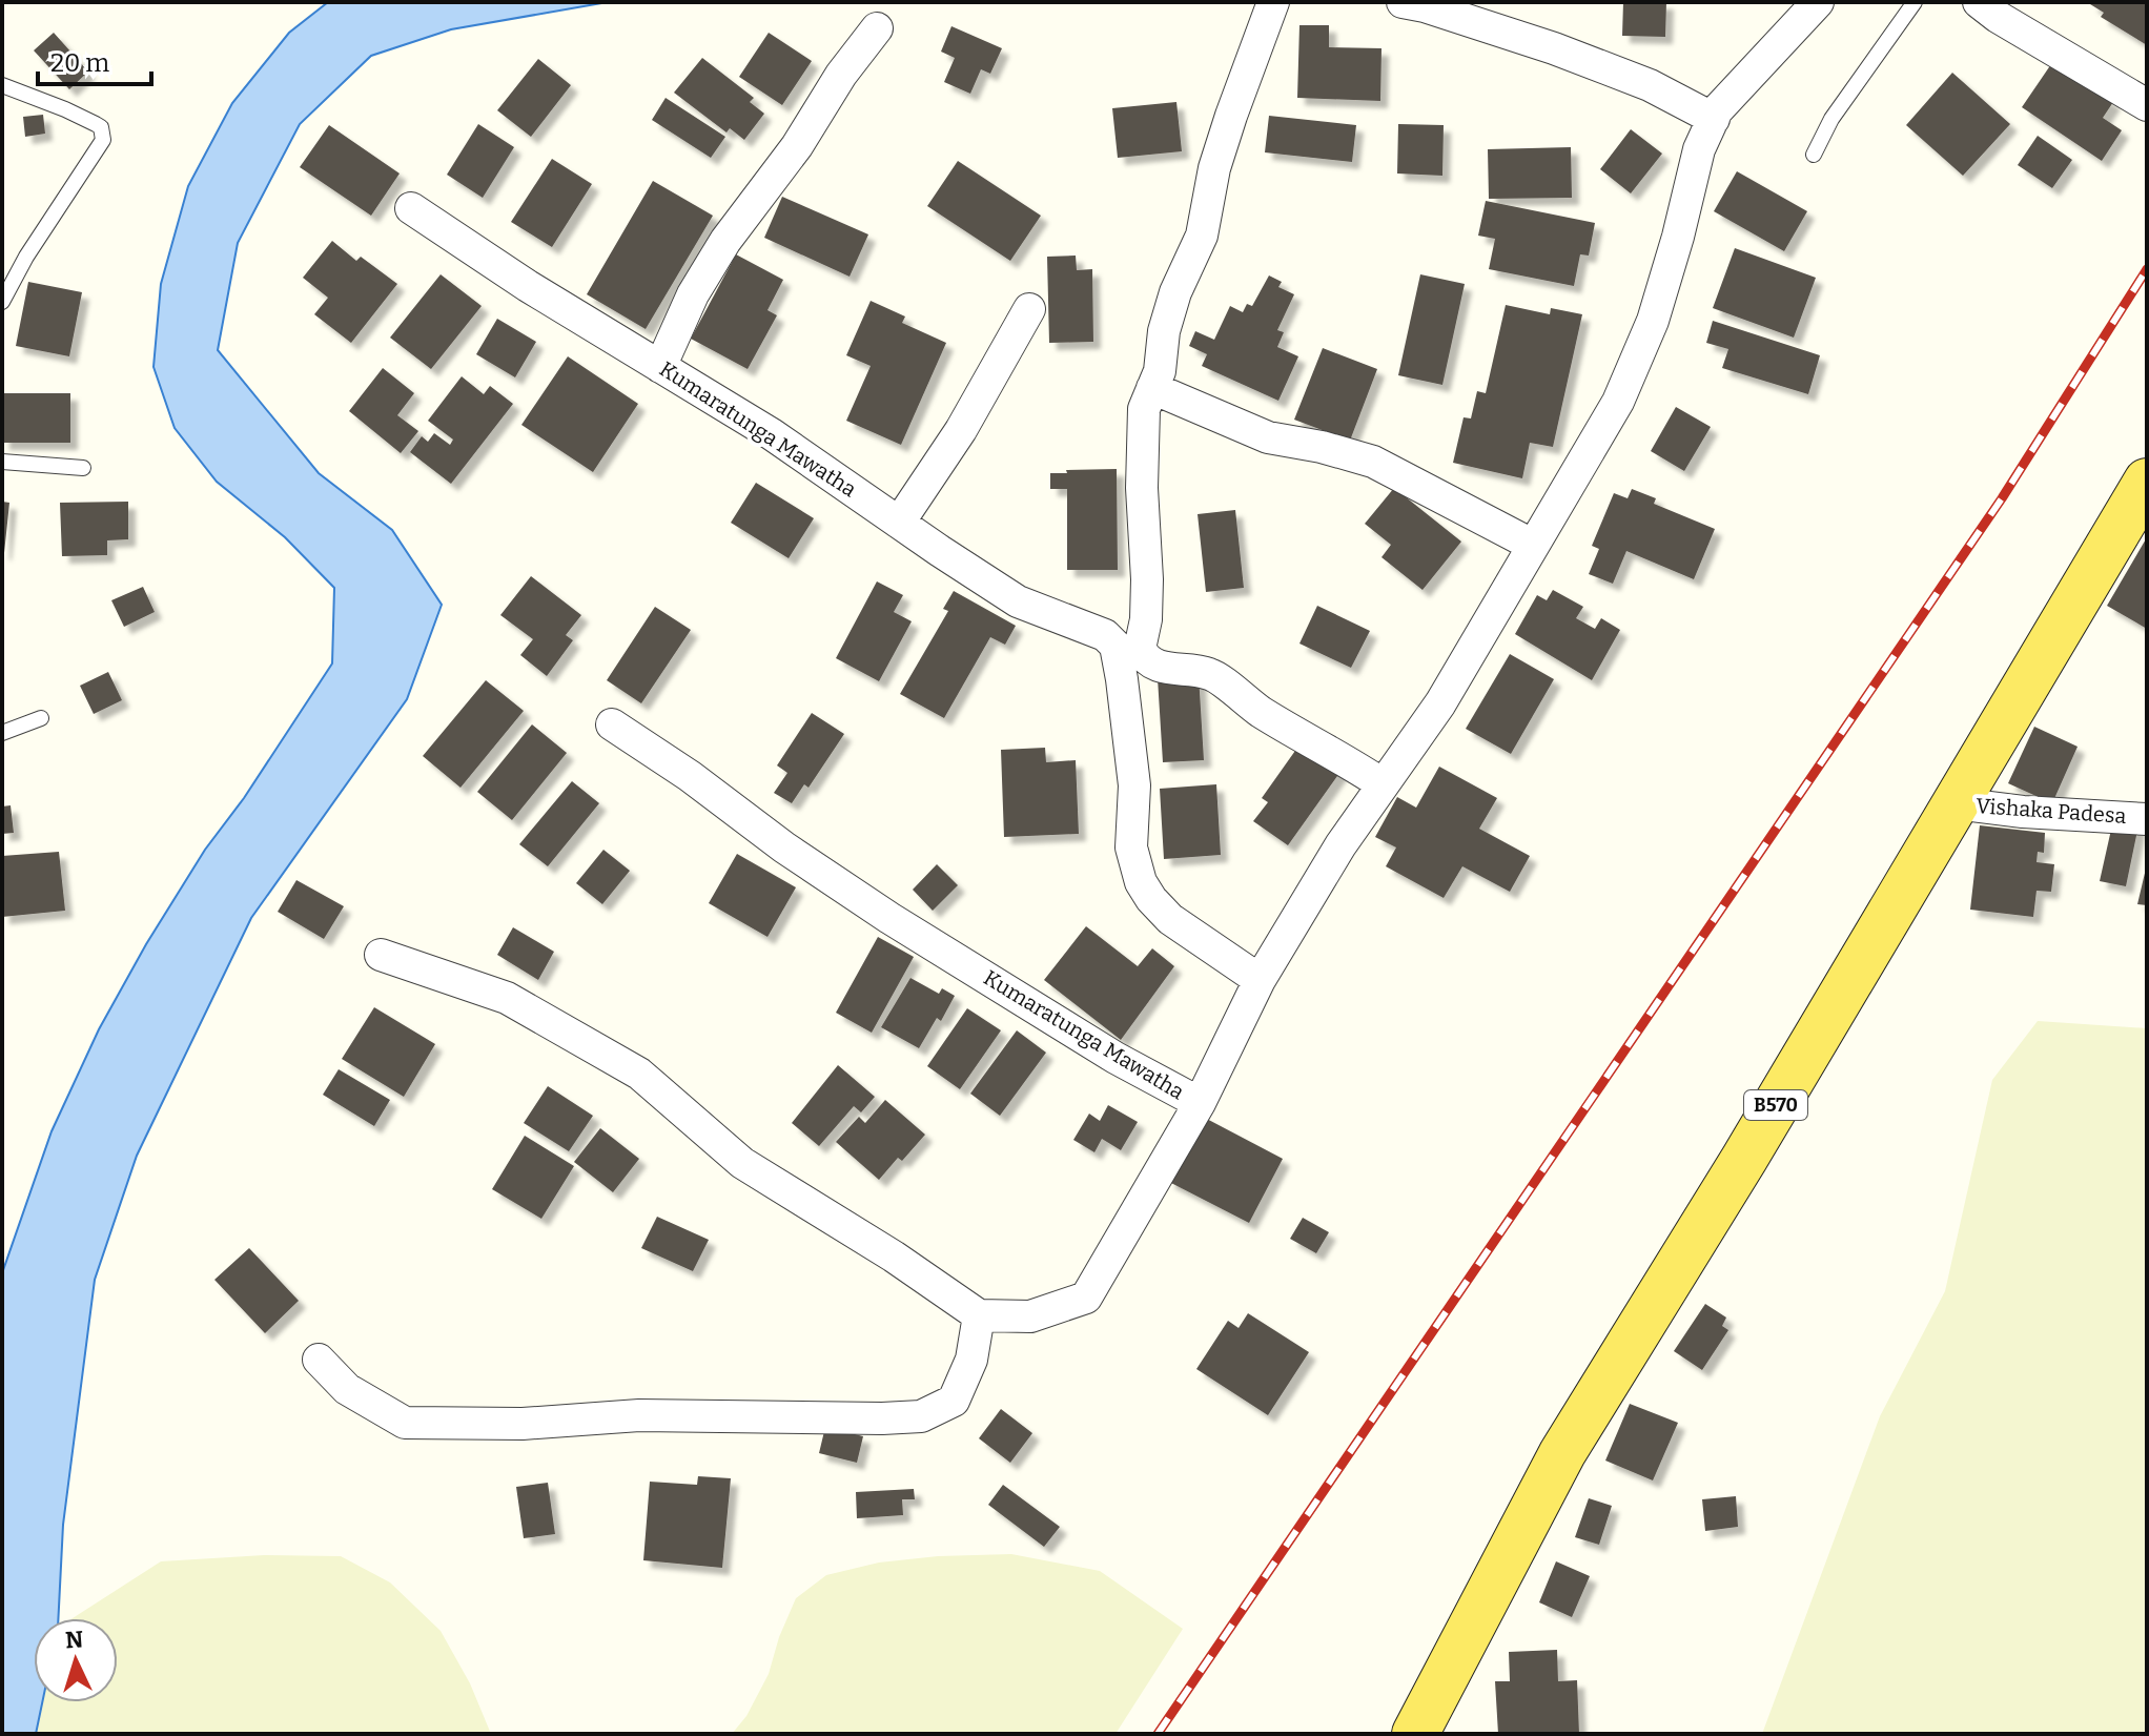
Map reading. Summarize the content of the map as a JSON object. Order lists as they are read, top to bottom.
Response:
{
  "streets": {
    "main road": ["B570"],
    "street": ["Kumaratunga Mawatha", "Vishaka Padesa"]
  },
  "crossings": [
    ["Vishaka Padesa", "B570"]
  ],
  "scale_bar": "20 m",
  "north": "top"
}
